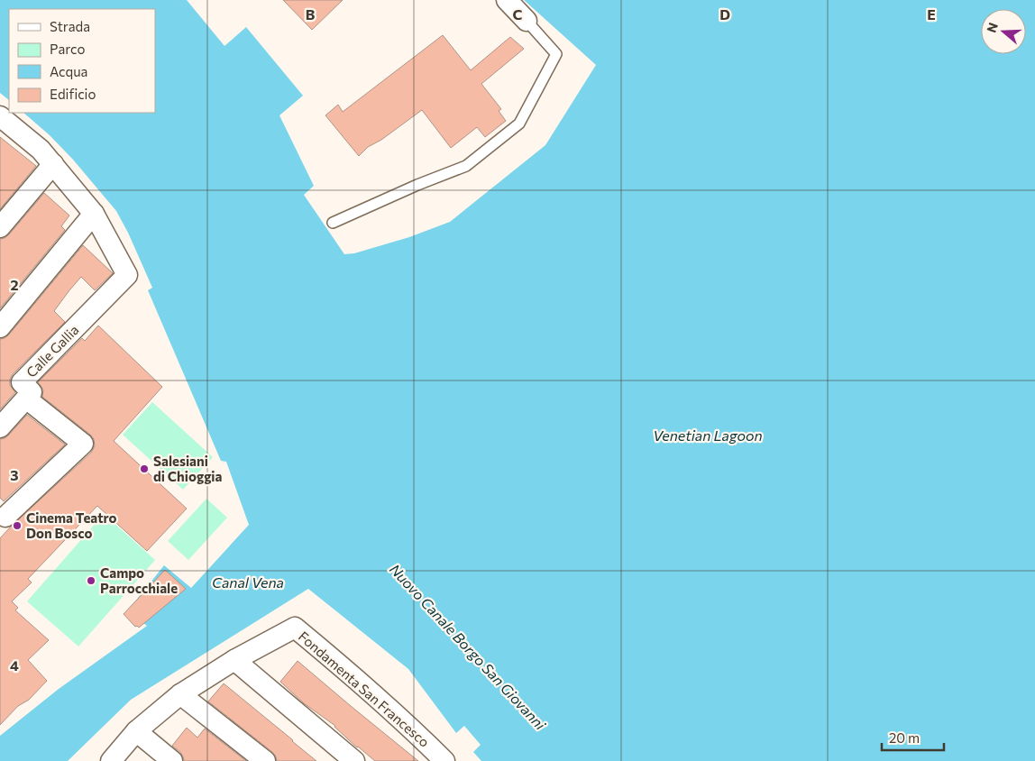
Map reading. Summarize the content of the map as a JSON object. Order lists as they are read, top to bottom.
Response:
{
  "streets": {
    "street": ["Calle Gallia", "Fondamenta San Francesco"]
  },
  "water": ["Venetian Lagoon", "Canal Vena", "Nuovo Canale Borgo San Giovanni"],
  "places": ["Salesiani di Chioggia", "Cinema Teatro Don Bosco", "Campo Parrocchiale"],
  "legend": [
    "Strada",
    "Parco",
    "Acqua",
    "Edificio"
  ],
  "scale_bar": "20 m",
  "north": "left",
  "grid": {
    "columns": [
      "B",
      "C",
      "D",
      "E"
    ],
    "rows": ["2", "3", "4"]
  }
}
